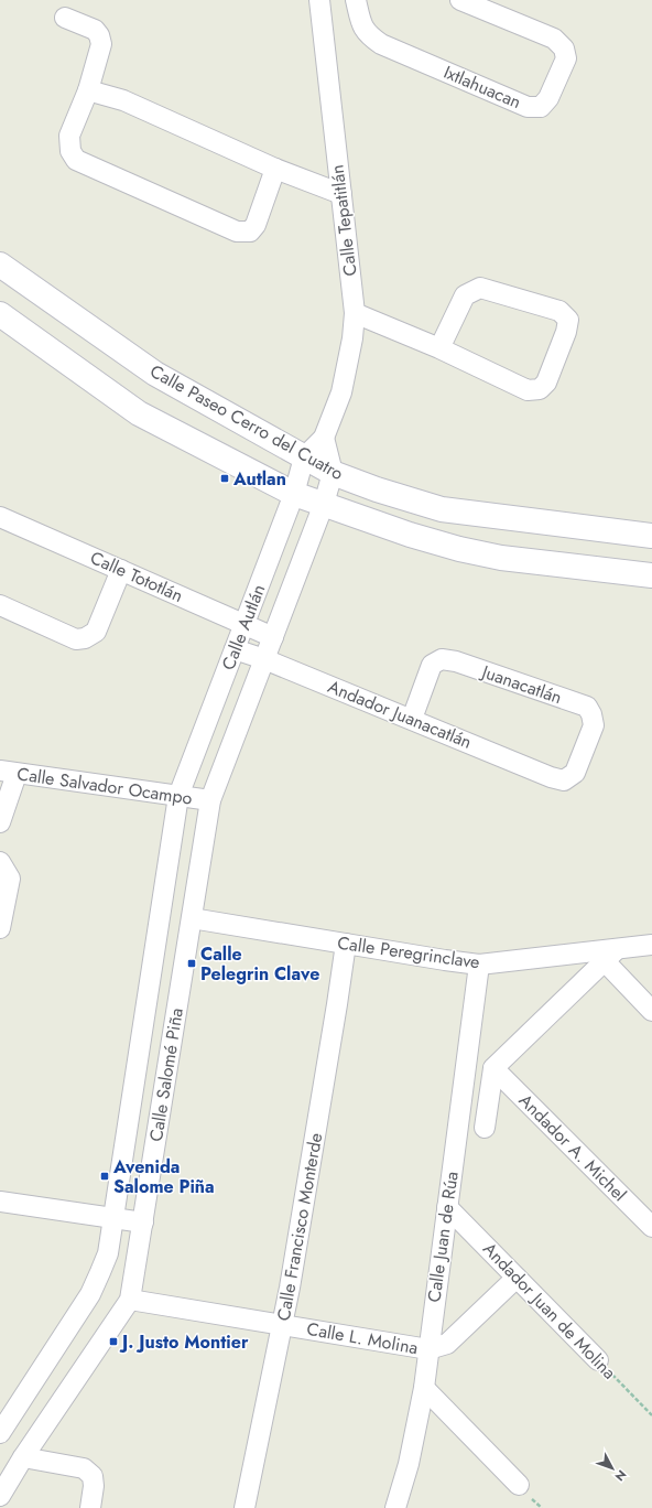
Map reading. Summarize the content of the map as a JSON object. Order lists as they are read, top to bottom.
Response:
{
  "streets": {
    "street": [
      "Ixtlahuacan",
      "Calle Tepatitlán",
      "Calle Paseo Cerro del Cuatro",
      "Calle Tototlán",
      "Calle Autlán",
      "Juanacatlán",
      "Andador Juanacatlán",
      "Calle Salvador Ocampo",
      "Calle Peregrinclave",
      "Calle Salomé Piña",
      "Andador A. Michel",
      "Calle Francisco Monterde",
      "Calle Juan de Rúa",
      "Andador Juan de Molina",
      "Calle L. Molina"
    ]
  },
  "crossings": [
    ["Calle Tepatitlán", "Calle Paseo Cerro del Cuatro"],
    ["Calle Tepatitlán", "Calle Autlán"],
    ["Calle Paseo Cerro del Cuatro", "Calle Autlán"],
    ["Calle Tototlán", "Calle Autlán"],
    ["Calle Autlán", "Andador Juanacatlán"],
    ["Calle Autlán", "Calle Salvador Ocampo"],
    ["Calle Autlán", "Calle Salomé Piña"],
    ["Juanacatlán", "Andador Juanacatlán"],
    ["Calle Salvador Ocampo", "Calle Salomé Piña"],
    ["Calle Peregrinclave", "Calle Salomé Piña"],
    ["Calle Peregrinclave", "Calle Francisco Monterde"],
    ["Calle Peregrinclave", "Calle Juan de Rúa"],
    ["Calle Salomé Piña", "Calle L. Molina"],
    ["Calle Francisco Monterde", "Calle L. Molina"],
    ["Calle Juan de Rúa", "Andador Juan de Molina"],
    ["Calle Juan de Rúa", "Calle L. Molina"],
    ["Andador Juan de Molina", "Calle L. Molina"]
  ],
  "places": {
    "transit": [
      "Autlan",
      "Calle Pelegrin Clave",
      "Avenida Salome Piña",
      "J. Justo Montier"
    ]
  },
  "north": "bottom right"
}
